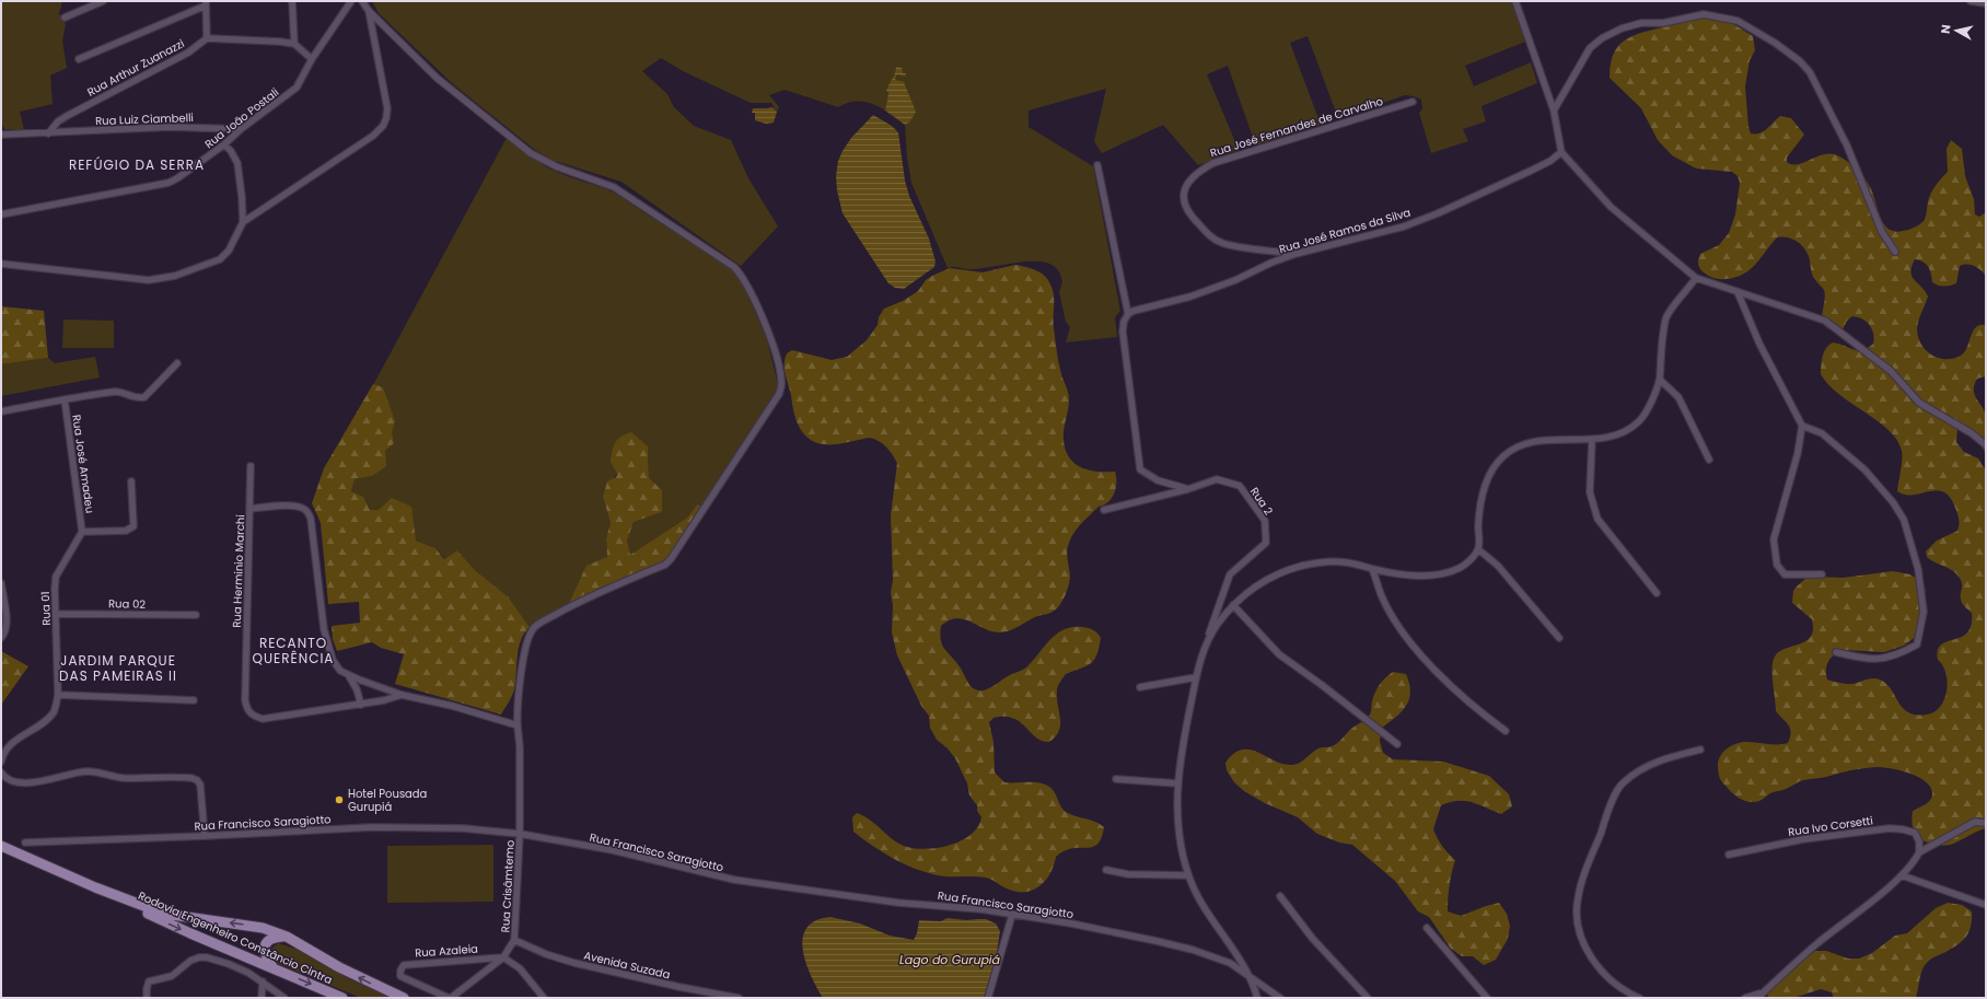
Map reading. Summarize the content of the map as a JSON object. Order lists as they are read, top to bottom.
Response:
{
  "streets": {
    "main road": ["Rodovia Engenheiro Constâncio Cintra"],
    "street": [
      "Rua Arthur Zuanazzi",
      "Rua João Postali",
      "Rua Luiz Ciambelli",
      "Rua José Fernandes de Carvalho",
      "Rua José Ramos da Silva",
      "Rua José Amadeu",
      "Rua 2",
      "Rua Herminio Marchi",
      "Rua 02",
      "Rua 01",
      "Rua Francisco Saragiotto",
      "Rua Ivo Corsetti",
      "Rua Crisâmtemo",
      "Rua Azaleia",
      "Avenida Suzada"
    ]
  },
  "crossings": [
    ["Rua Arthur Zuanazzi", "Rua Luiz Ciambelli"],
    ["Rua João Postali", "Rua Luiz Ciambelli"],
    ["Rua José Fernandes de Carvalho", "Rua José Ramos da Silva"],
    ["Rua José Amadeu", "Rua 01"],
    ["Rua 02", "Rua 01"],
    ["Rua Francisco Saragiotto", "Rua Crisâmtemo"],
    ["Rua Crisâmtemo", "Avenida Suzada"]
  ],
  "districts": ["REFÚGIO DA SERRA", "RECANTO QUERÊNCIA", "JARDIM PARQUE DAS PAMEIRAS II"],
  "water": ["Lago do Gurupiá"],
  "places": ["Hotel Pousada Gurupiá"],
  "north": "left"
}
